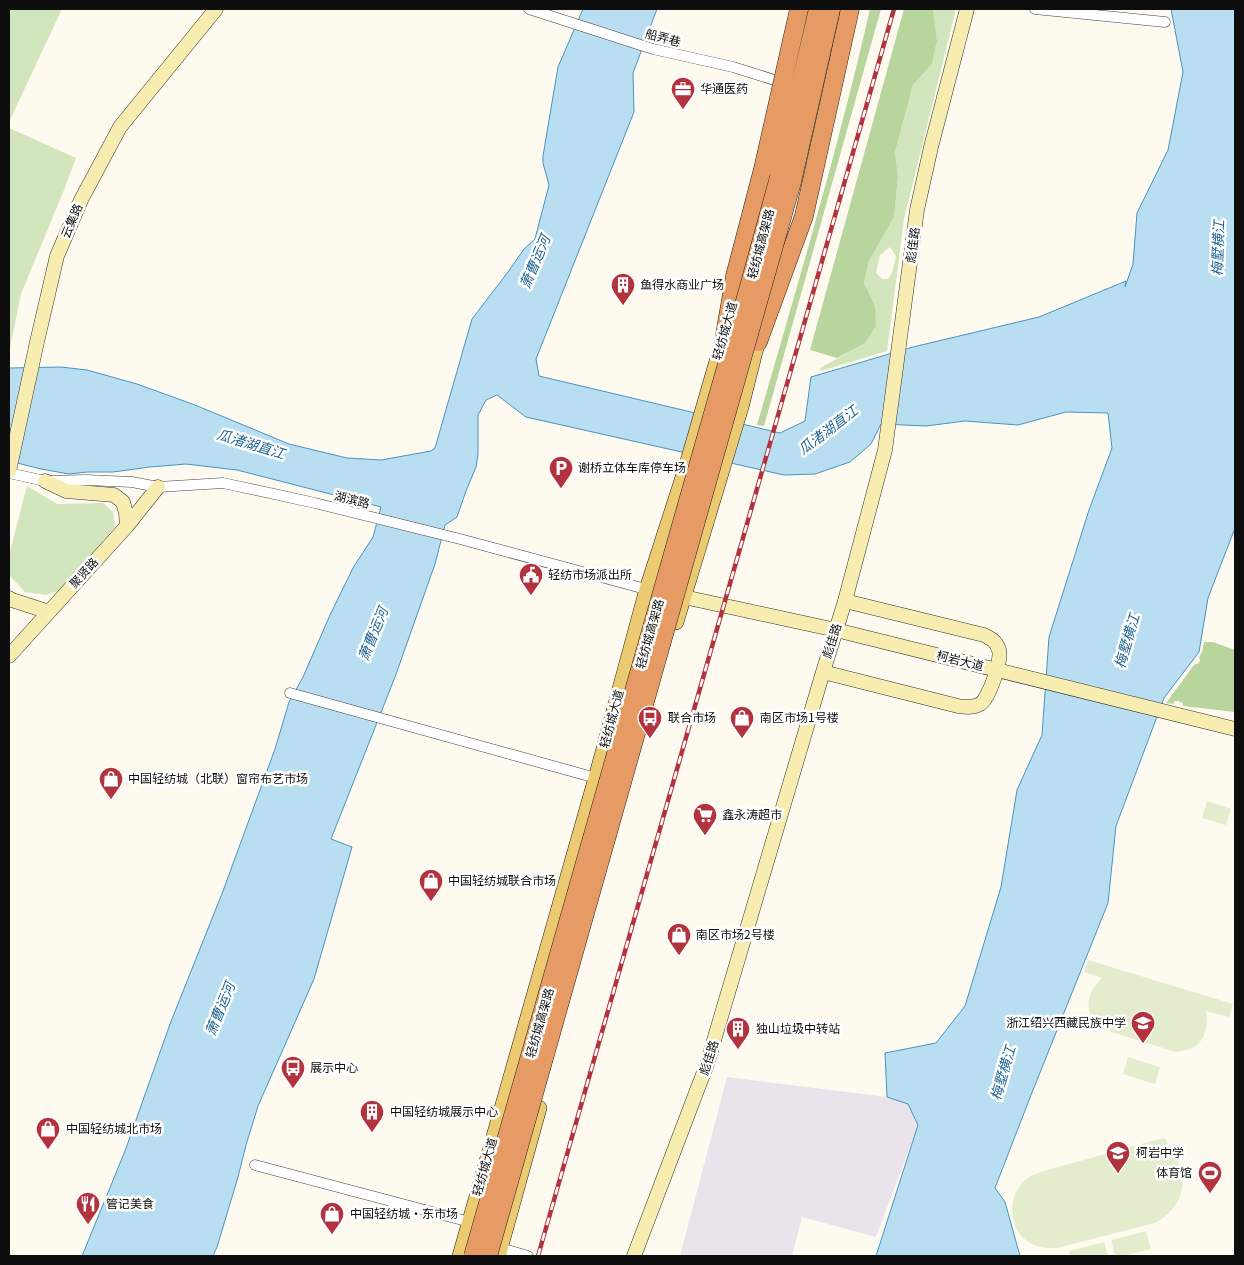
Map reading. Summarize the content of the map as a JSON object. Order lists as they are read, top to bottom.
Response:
{
  "streets": {
    "highway": ["轻纺城高架路"],
    "main road": ["轻纺城大道"],
    "street": [
      "船弄巷",
      "云集路",
      "彪佳路",
      "湖滨路",
      "聚贤路",
      "柯岩大道"
    ]
  },
  "crossings": [
    ["船弄巷", "轻纺城大道"],
    ["云集路", "湖滨路"],
    ["彪佳路", "柯岩大道"],
    ["轻纺城大道", "湖滨路"],
    ["湖滨路", "聚贤路"],
    ["湖滨路", "柯岩大道"]
  ],
  "water": ["梅墅横江", "萧曹运河", "瓜渚湖直江"],
  "places": {
    "office": ["华通医药"],
    "building": ["鱼得水商业广场", "独山垃圾中转站", "中国轻纺城展示中心"],
    "parking": ["谢桥立体车库停车场"],
    "public building": ["轻纺市场派出所"],
    "bus stop": ["联合市场", "展示中心"],
    "shop": [
      "南区市场1号楼",
      "中国轻纺城（北联）窗帘布艺市场",
      "中国轻纺城联合市场",
      "南区市场2号楼",
      "中国轻纺城北市场",
      "中国轻纺城·东市场"
    ],
    "supermarket": ["鑫永涛超市"],
    "school or university": ["浙江绍兴西藏民族中学", "柯岩中学"],
    "sports": ["体育馆"],
    "restaurant": ["管记美食"]
  }
}
